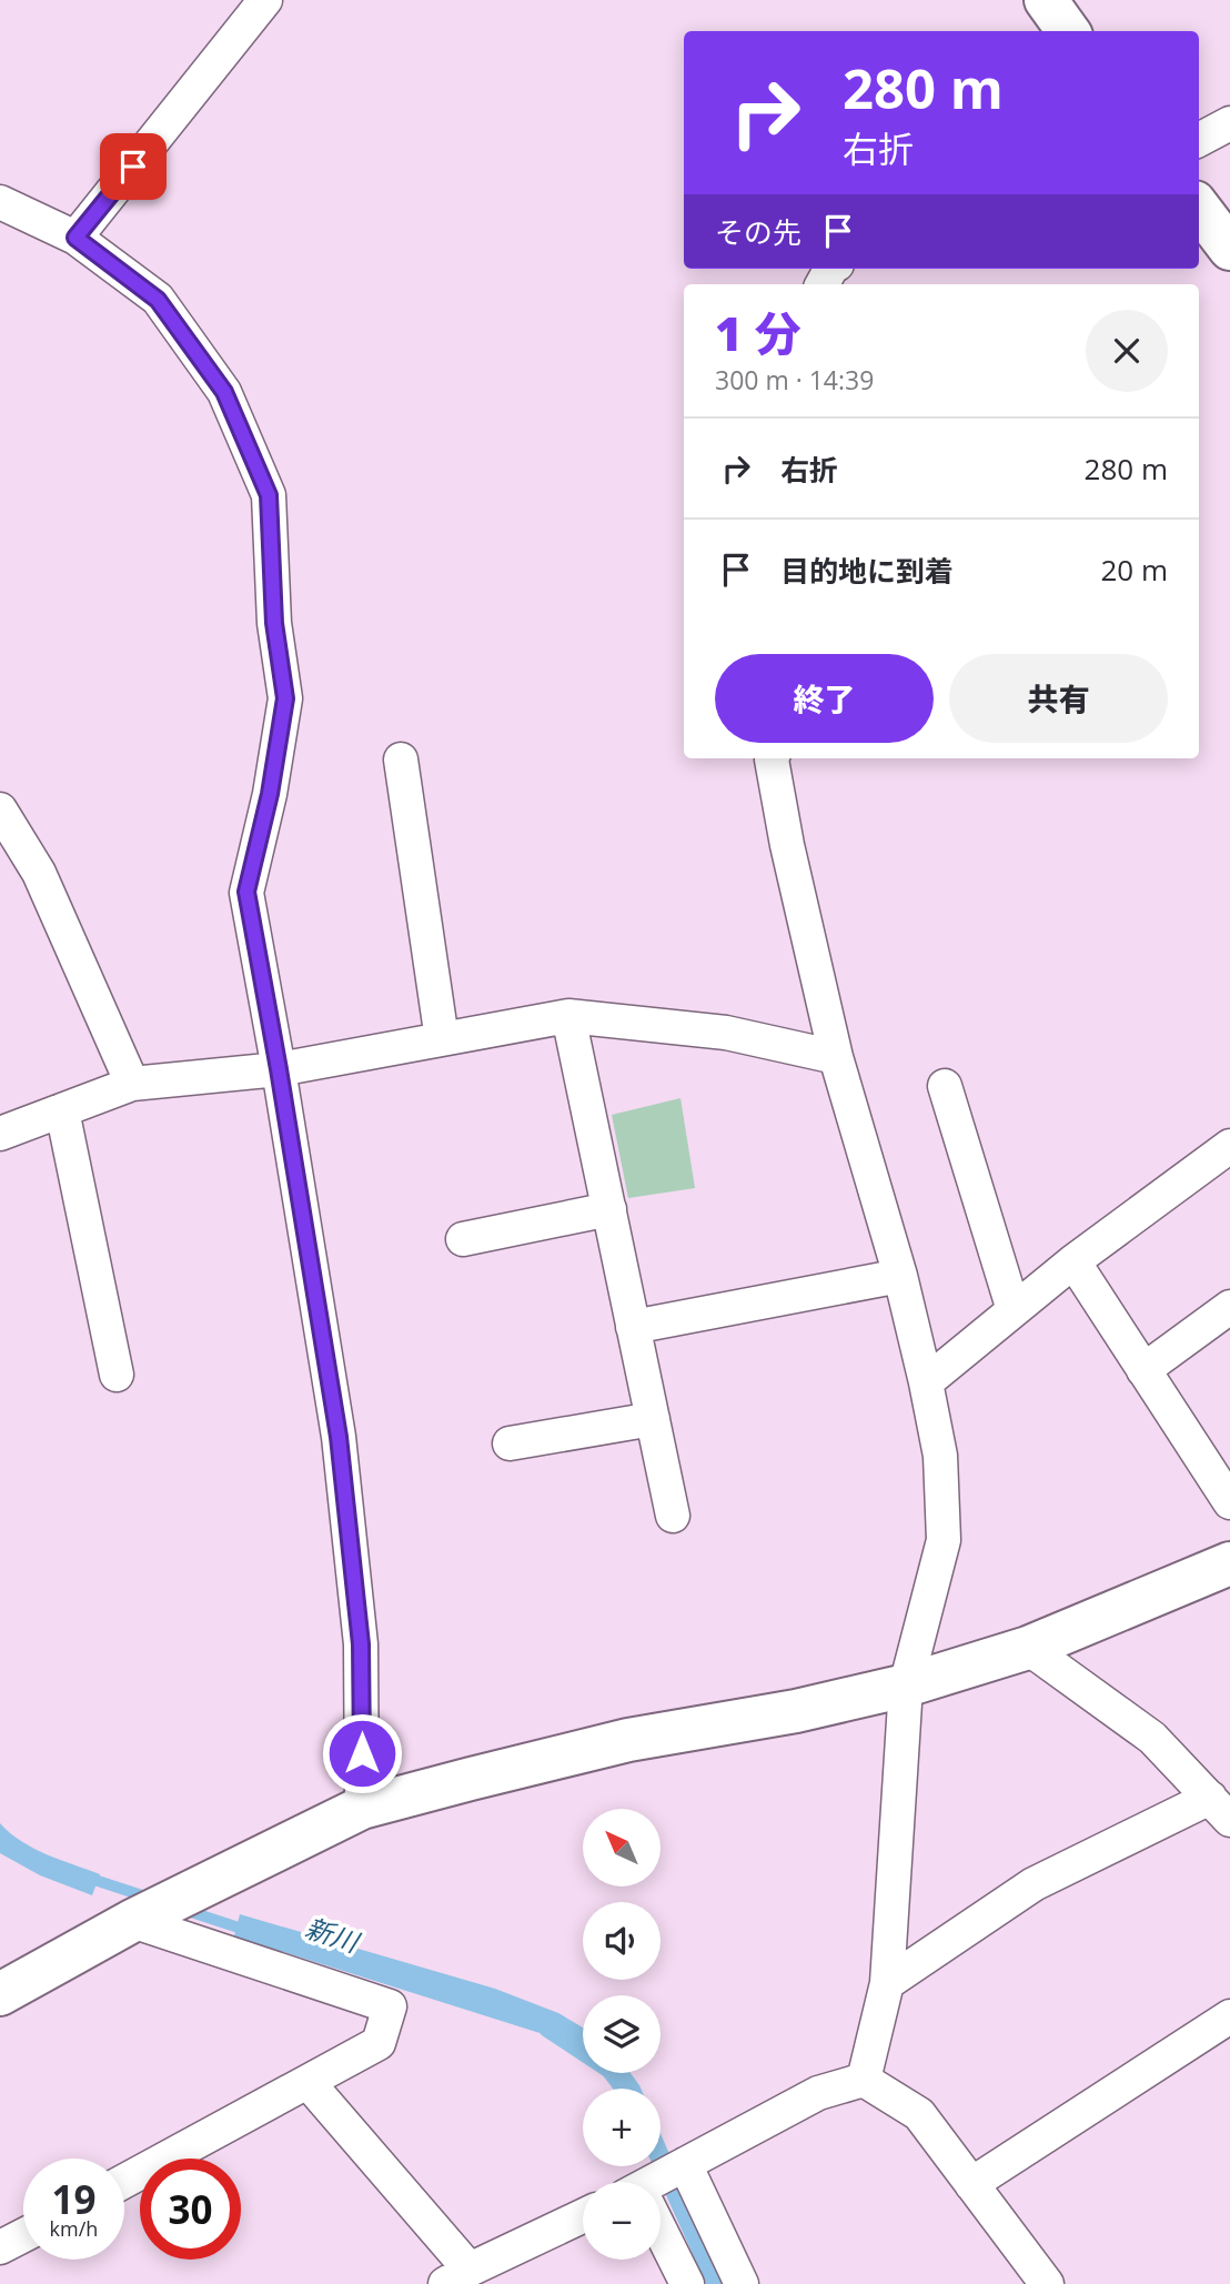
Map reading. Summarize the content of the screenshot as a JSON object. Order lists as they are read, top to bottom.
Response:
{
  "water": ["新川"],
  "north": "top left",
  "page": {
    "turn": ["280 m", "右折"],
    "then": "その先",
    "heading": ["1 分", "300 m · 14:39"],
    "list": [
      {
        "name": "右折",
        "value": "280 m"
      },
      {
        "name": "目的地に到着",
        "value": "20 m"
      }
    ],
    "buttons": ["終了", "共有"],
    "map_buttons": ["+", "−"],
    "speed": "19 km/h",
    "limit": "30"
  }
}
